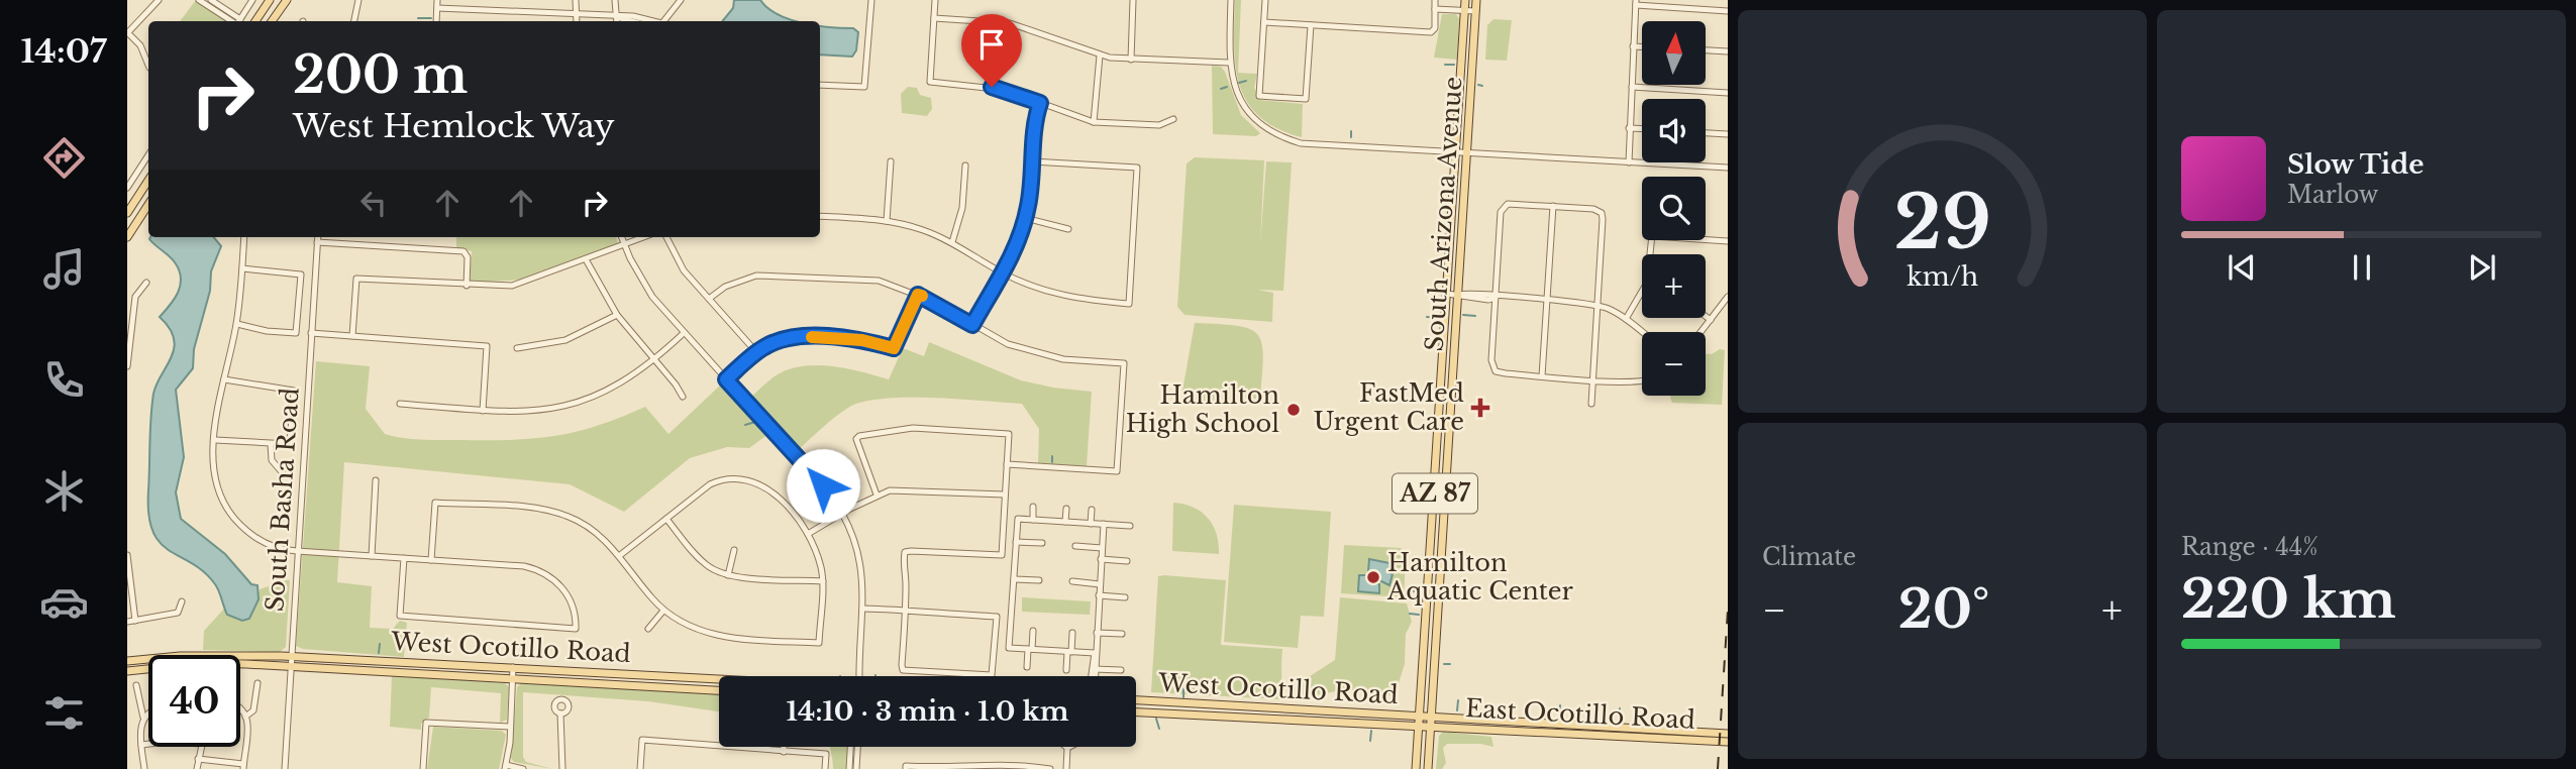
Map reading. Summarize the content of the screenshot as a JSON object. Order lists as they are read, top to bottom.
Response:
{
  "streets": {
    "main road": [
      "South Arizona Avenue",
      "AZ 87",
      "West Ocotillo Road",
      "East Ocotillo Road"
    ],
    "street": ["South Basha Road"]
  },
  "crossings": [
    ["South Arizona Avenue", "West Ocotillo Road"],
    ["South Arizona Avenue", "East Ocotillo Road"],
    ["South Basha Road", "West Ocotillo Road"],
    ["West Ocotillo Road", "East Ocotillo Road"]
  ],
  "places": {
    "health": ["FastMed Urgent Care"],
    "other": ["Hamilton High School", "Hamilton Aquatic Center"]
  },
  "north": "top",
  "page": {
    "tabs": "14:07",
    "map_buttons": ["+", "−"],
    "turn": ["200 m", "West Hemlock Way"],
    "song": ["Slow Tide", "Marlow"],
    "tile": [
      "Climate",
      ["Range · 44%", "220 km"]
    ],
    "heat": ["−", "20°", "+"],
    "limit": "40",
    "trip": "14:10 · 3 min · 1.0 km",
    "gauge": ["29", "km/h"]
  }
}
